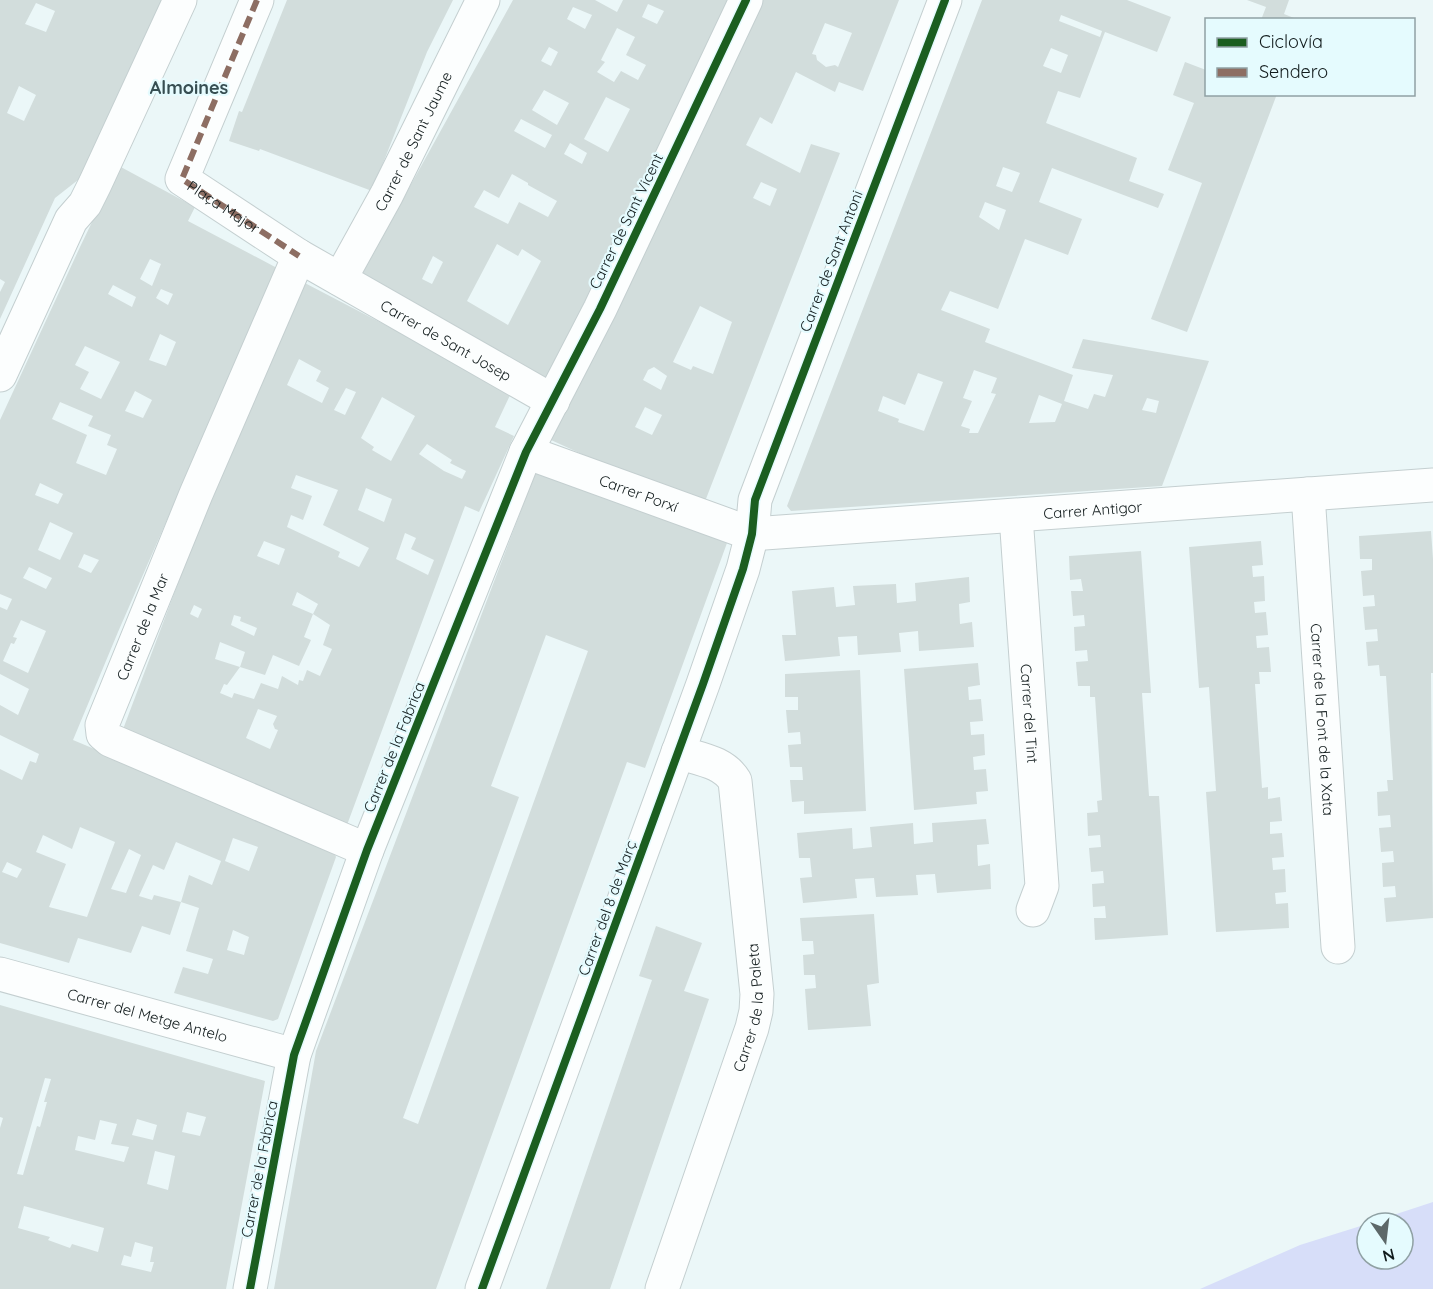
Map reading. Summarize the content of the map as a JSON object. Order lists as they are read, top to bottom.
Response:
{
  "streets": {
    "street": [
      "Carrer de Sant Jaume",
      "Plaça Major",
      "Carrer de Sant Vicent",
      "Carrer de Sant Antoni",
      "Carrer de Sant Josep",
      "Carrer Porxí",
      "Carrer Antigor",
      "Carrer de la Mar",
      "Carrer del Tint",
      "Carrer de la Font de la Xata",
      "Carrer de la Fabrica",
      "Carrer del 8 de Març",
      "Carrer de la Paleta",
      "Carrer del Metge Antelo",
      "Carrer de la Fàbrica"
    ]
  },
  "crossings": [
    ["Carrer de Sant Jaume", "Plaça Major"],
    ["Carrer de Sant Jaume", "Carrer de Sant Josep"],
    ["Plaça Major", "Carrer de Sant Josep"],
    ["Plaça Major", "Carrer de la Mar"],
    ["Carrer de Sant Vicent", "Carrer de Sant Josep"],
    ["Carrer de Sant Vicent", "Carrer Porxí"],
    ["Carrer de Sant Vicent", "Carrer de la Fabrica"],
    ["Carrer de Sant Antoni", "Carrer Porxí"],
    ["Carrer de Sant Antoni", "Carrer Antigor"],
    ["Carrer de Sant Antoni", "Carrer del 8 de Març"],
    ["Carrer Porxí", "Carrer Antigor"],
    ["Carrer Porxí", "Carrer de la Fabrica"],
    ["Carrer Porxí", "Carrer del 8 de Març"],
    ["Carrer Antigor", "Carrer del Tint"],
    ["Carrer Antigor", "Carrer de la Font de la Xata"],
    ["Carrer Antigor", "Carrer del 8 de Març"],
    ["Carrer de la Mar", "Carrer de la Fabrica"],
    ["Carrer de la Fabrica", "Carrer del Metge Antelo"],
    ["Carrer de la Fabrica", "Carrer de la Fàbrica"],
    ["Carrer del 8 de Març", "Carrer de la Paleta"],
    ["Carrer del Metge Antelo", "Carrer de la Fàbrica"]
  ],
  "districts": ["Almoines"],
  "legend": ["Ciclovía", "Sendero"],
  "north": "bottom"
}
